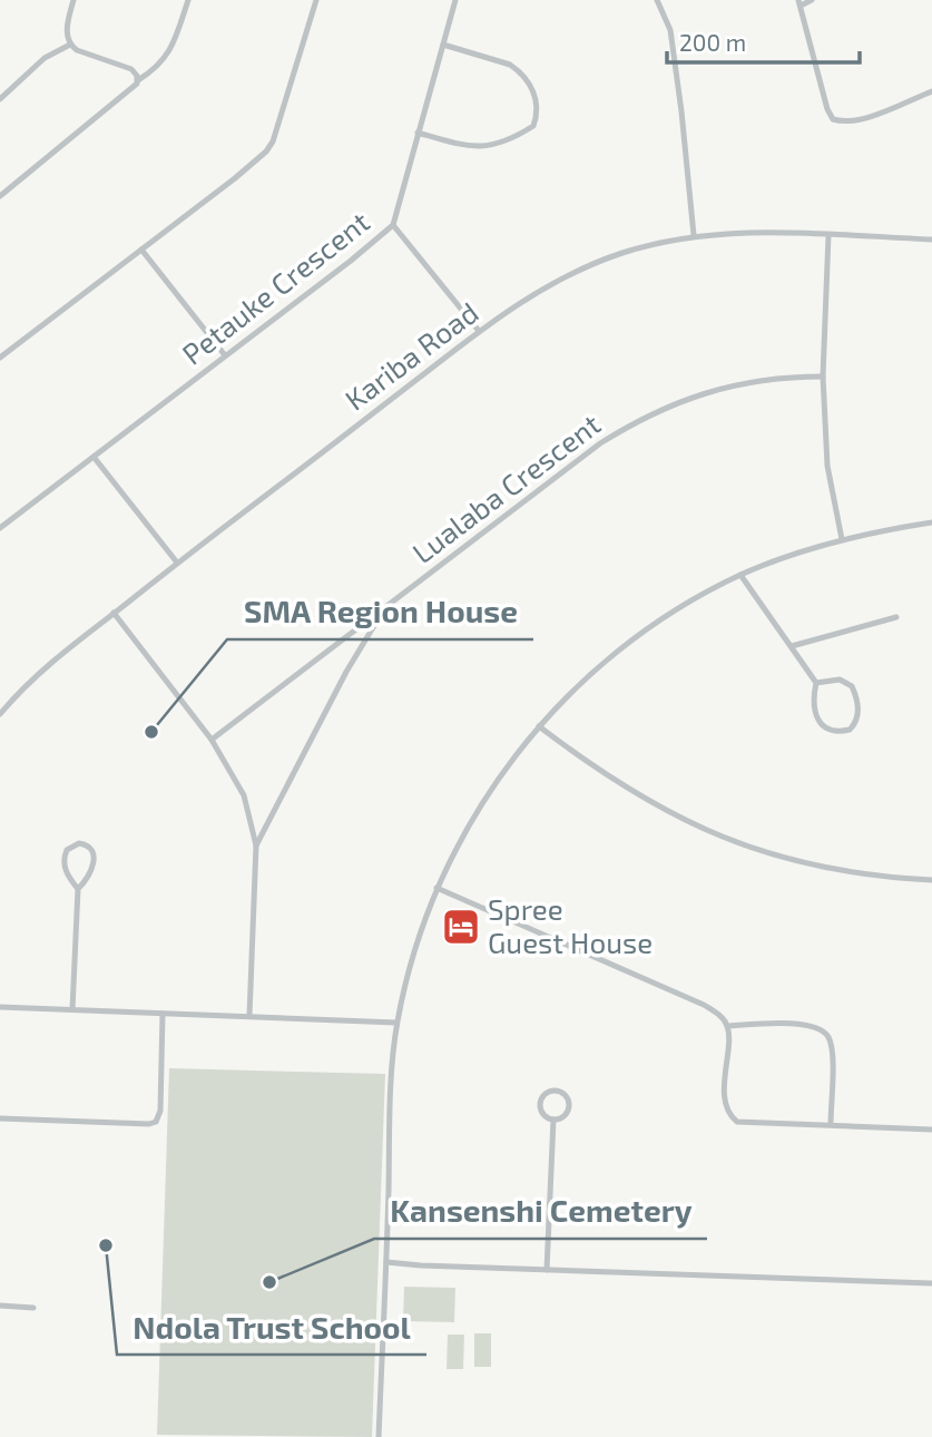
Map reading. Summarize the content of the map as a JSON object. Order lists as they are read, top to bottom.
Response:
{
  "streets": {
    "street": ["Petauke Crescent", "Kariba Road", "Lualaba Crescent"]
  },
  "places": {
    "other": ["SMA Region House", "Ndola Trust School", "Kansenshi Cemetery"],
    "hotel": ["Spree Guest House"]
  },
  "scale_bar": "200 m"
}
